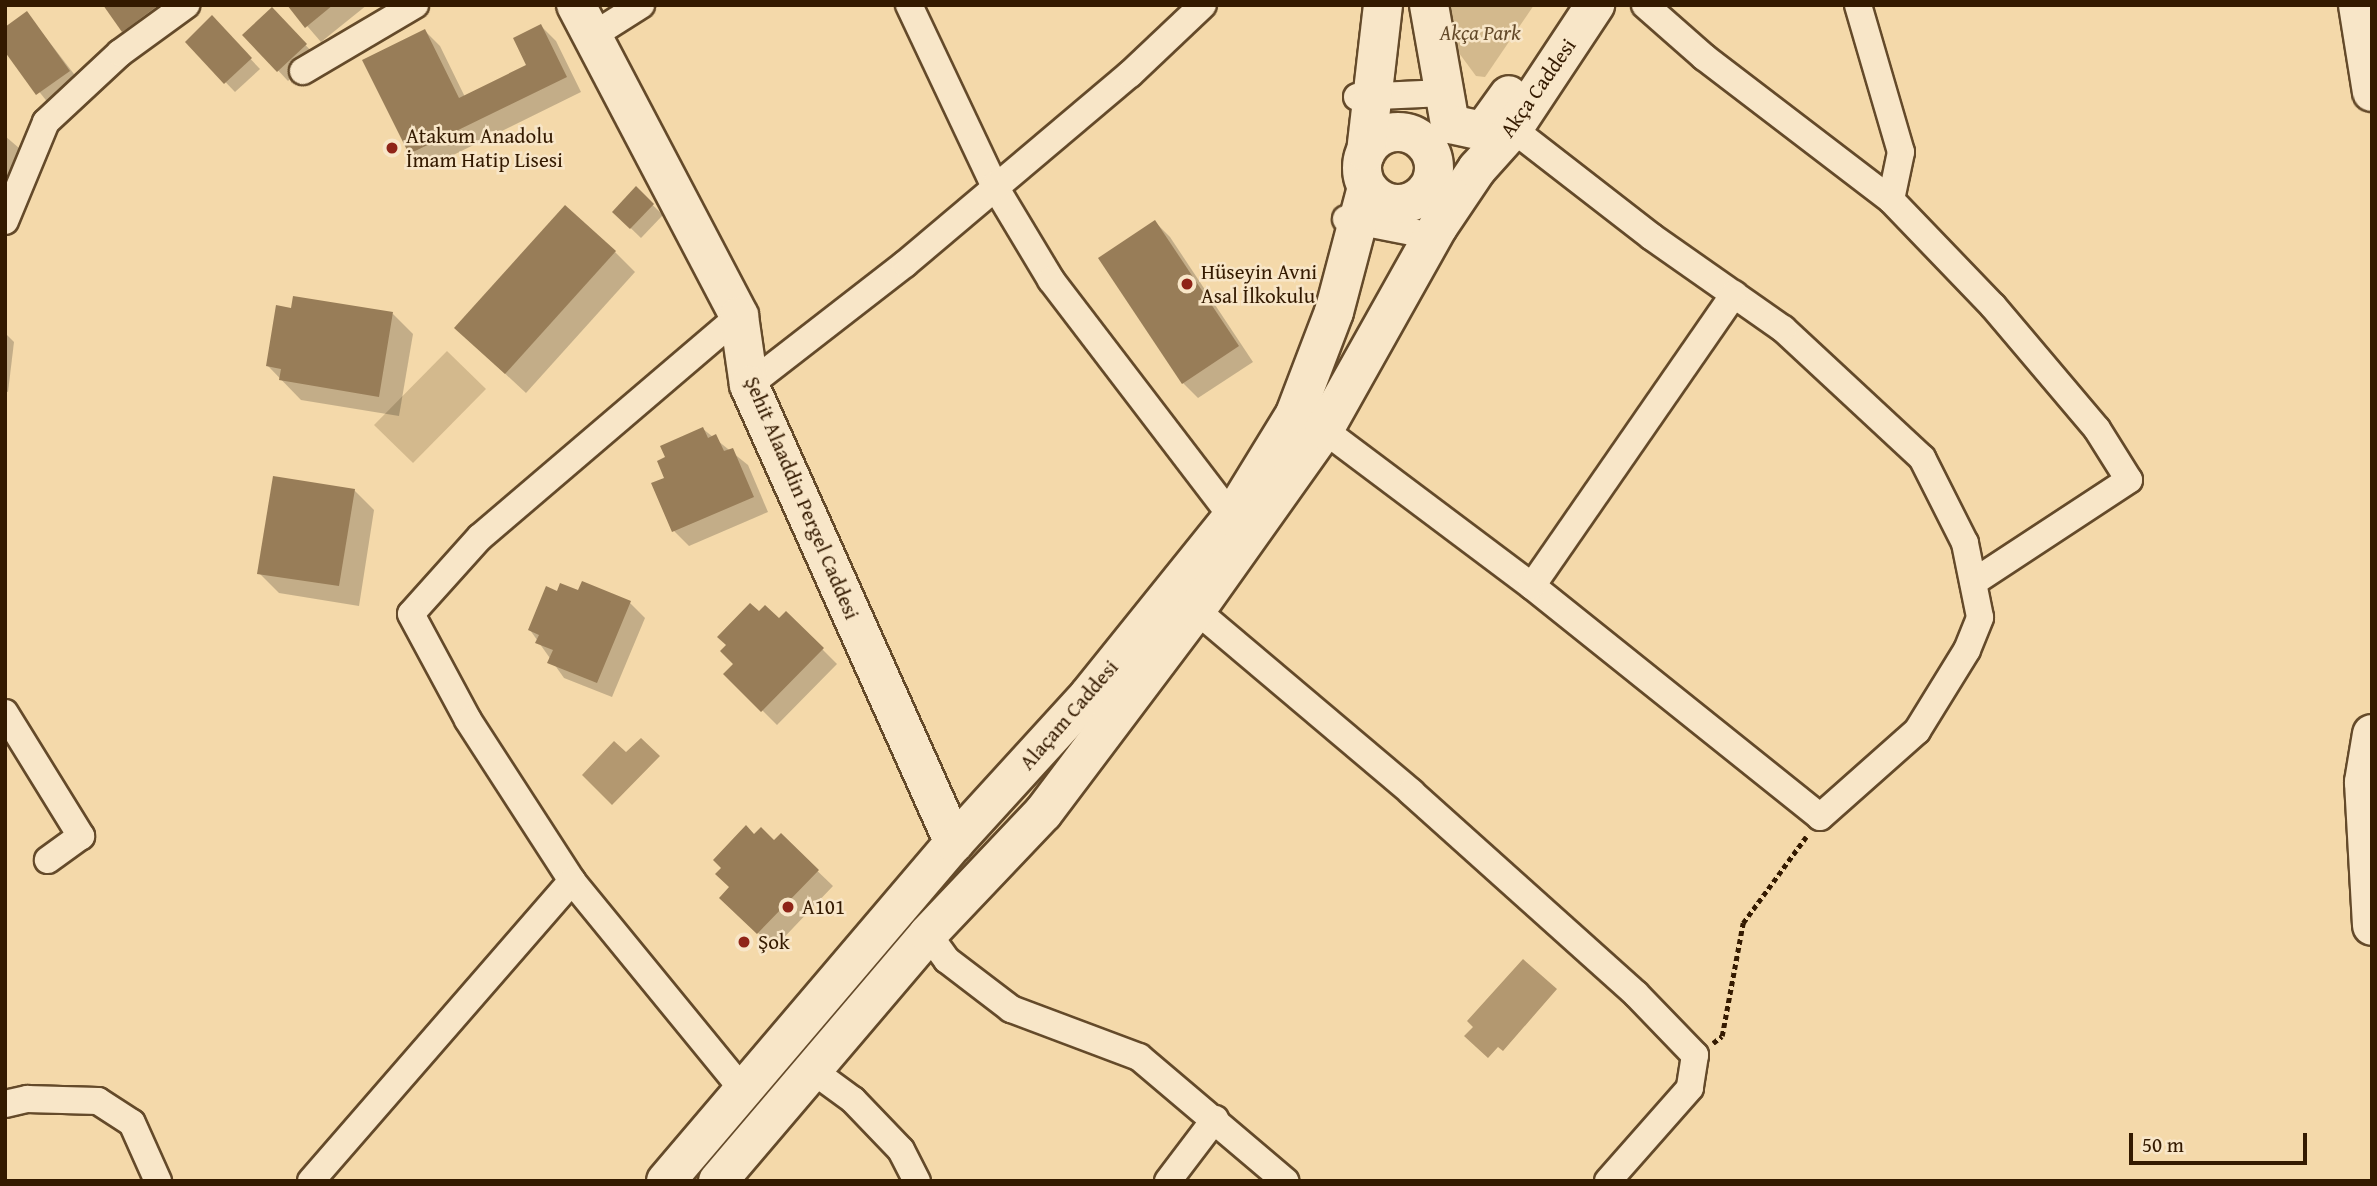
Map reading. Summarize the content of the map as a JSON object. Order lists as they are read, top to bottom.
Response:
{
  "streets": {
    "main road": ["Akça Caddesi", "Şehit Alaaddin Pergel Caddesi", "Alaçam Caddesi"]
  },
  "crossings": [
    ["Akça Caddesi", "Alaçam Caddesi"],
    ["Şehit Alaaddin Pergel Caddesi", "Alaçam Caddesi"]
  ],
  "parks": ["Akça Park"],
  "places": [
    "Atakum Anadolu İmam Hatip Lisesi",
    "Hüseyin Avni Asal İlkokulu",
    "A101",
    "Şok"
  ],
  "scale_bar": "50 m"
}
